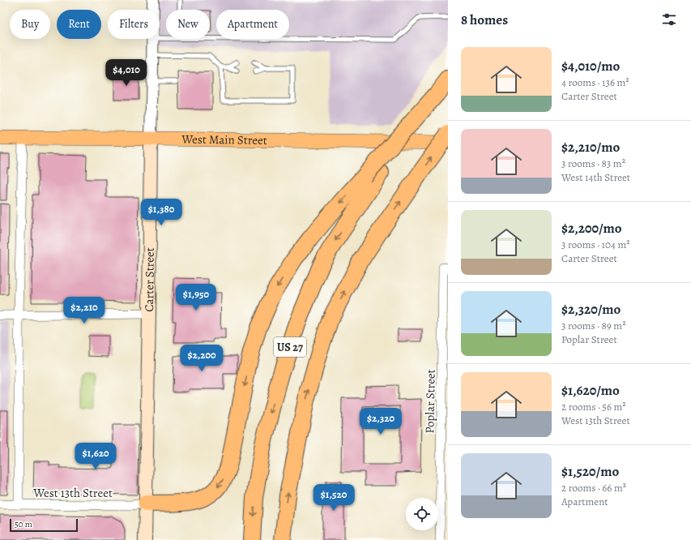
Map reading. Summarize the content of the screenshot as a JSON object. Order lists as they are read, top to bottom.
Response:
{
  "streets": {
    "highway": ["US 27"],
    "main road": ["West Main Street", "Carter Street"],
    "street": ["Poplar Street", "West 13th Street"]
  },
  "crossings": [
    ["West Main Street", "Carter Street"],
    ["Carter Street", "West 13th Street"]
  ],
  "scale_bar": "50 m",
  "page": {
    "heading": "8 homes",
    "chip": [
      "Buy",
      "Rent",
      "Filters",
      "New",
      "Apartment"
    ],
    "list": [
      {
        "name": "$4,010/mo",
        "note": "4 rooms · 136 m² · Carter Street"
      },
      {
        "name": "$2,210/mo",
        "note": "3 rooms · 83 m² · West 14th Street"
      },
      {
        "name": "$2,200/mo",
        "note": "3 rooms · 104 m² · Carter Street"
      },
      {
        "name": "$2,320/mo",
        "note": "3 rooms · 89 m² · Poplar Street"
      },
      {
        "name": "$1,620/mo",
        "note": "2 rooms · 56 m² · West 13th Street"
      },
      {
        "name": "$1,520/mo",
        "note": "2 rooms · 66 m² · Apartment"
      }
    ],
    "price": [
      "$4,010",
      "$1,380",
      "$1,950",
      "$2,210",
      "$2,200",
      "$2,320",
      "$1,620",
      "$1,520"
    ],
    "scale": "50 m"
  }
}
